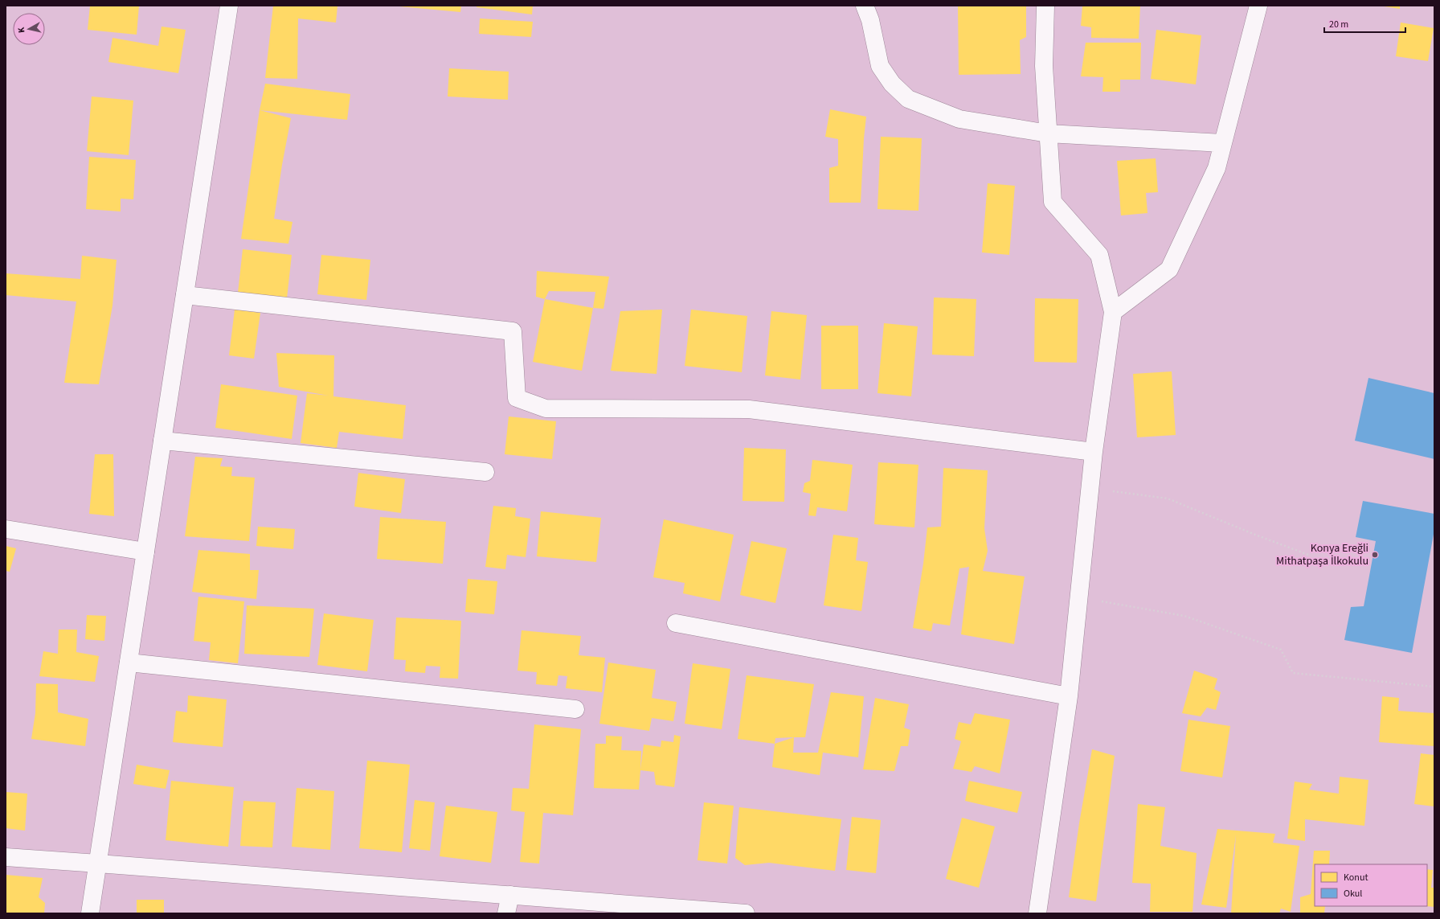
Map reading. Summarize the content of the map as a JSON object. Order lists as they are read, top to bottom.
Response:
{
  "places": ["Konya Ereğli Mithatpaşa İlkokulu"],
  "legend": ["Konut", "Okul"],
  "scale_bar": "20 m",
  "north": "left"
}
